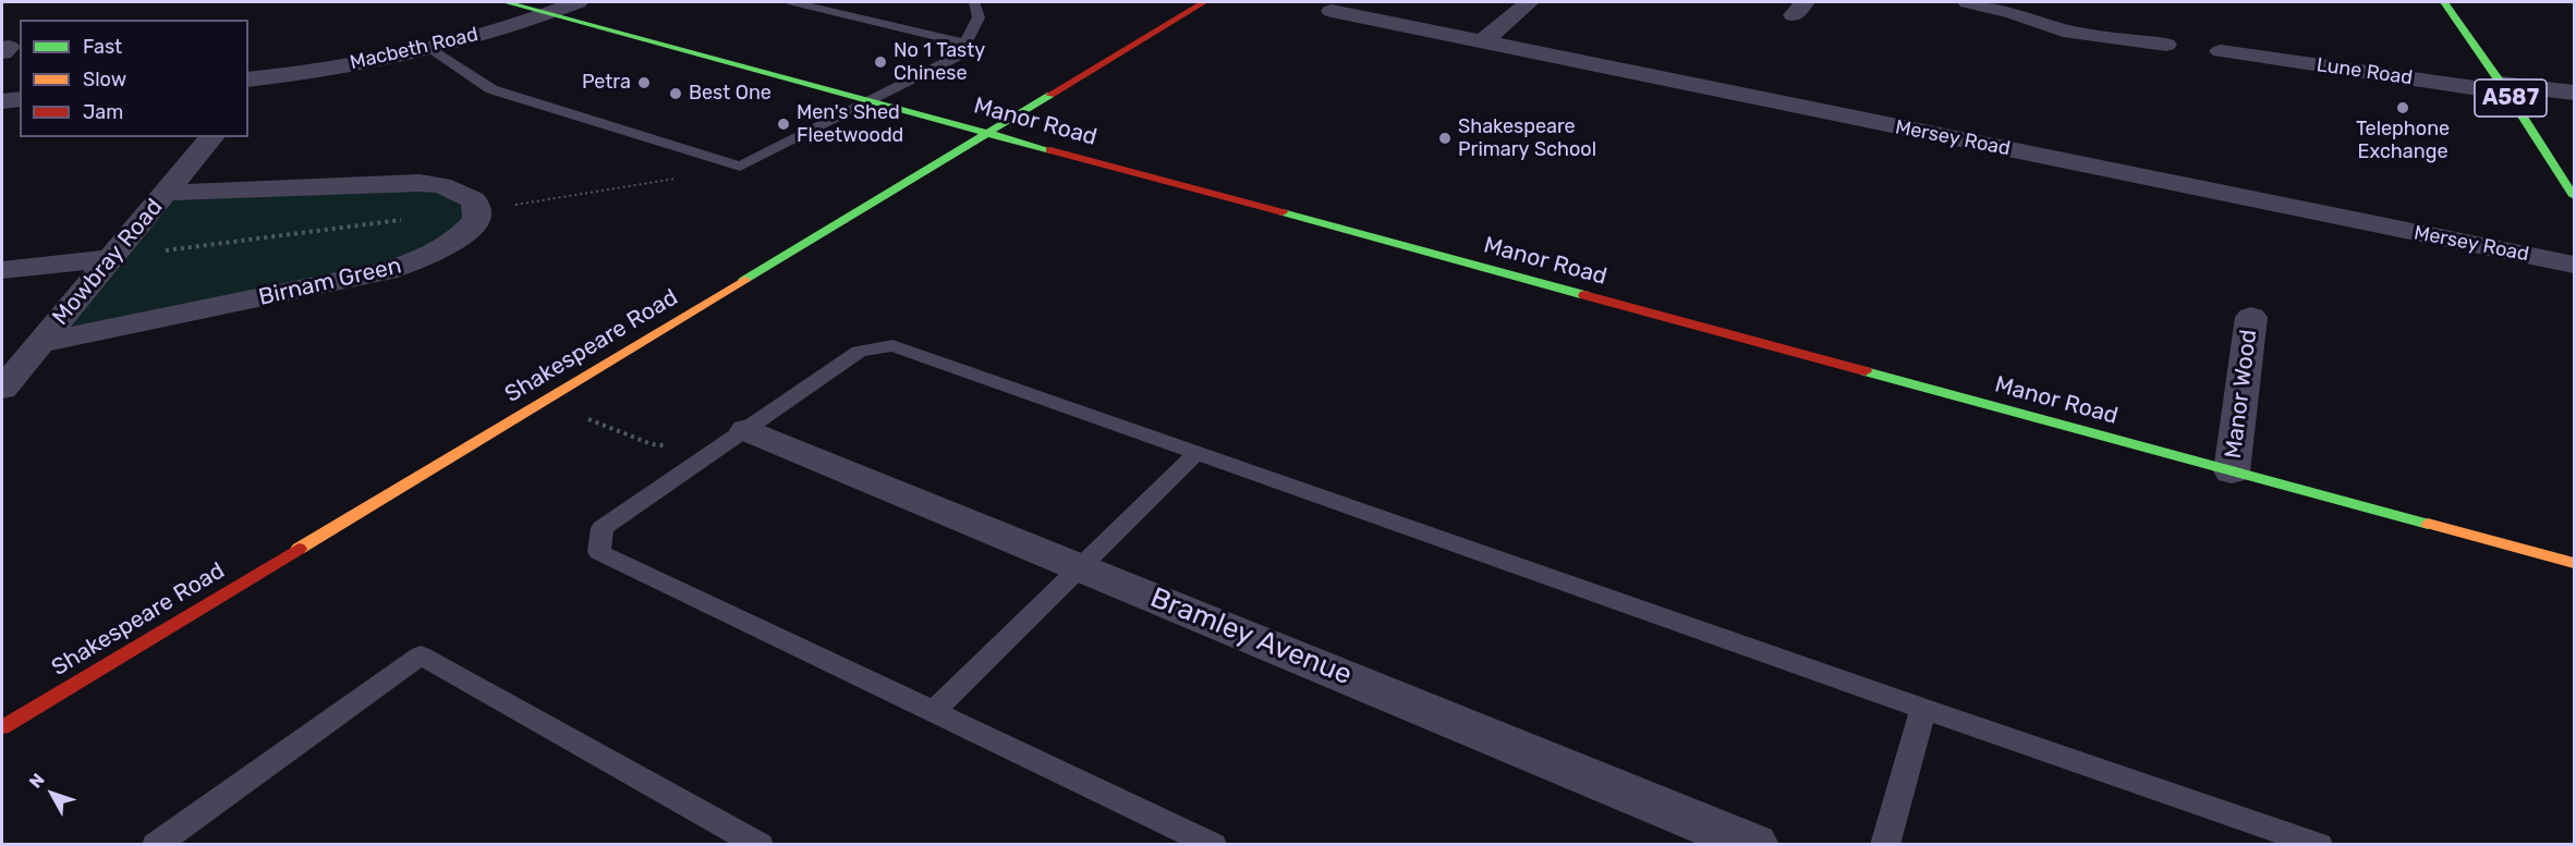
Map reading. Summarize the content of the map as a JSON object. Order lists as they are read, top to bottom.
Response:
{
  "streets": {
    "street": [
      "Macbeth Road",
      "Lune Road",
      "A587",
      "Manor Road",
      "Mersey Road",
      "Mowbray Road",
      "Birnam Green",
      "Shakespeare Road",
      "Manor Wood",
      "Bramley Avenue"
    ]
  },
  "crossings": [
    ["Macbeth Road", "Manor Road"],
    ["Lune Road", "A587"],
    ["Manor Road", "Shakespeare Road"],
    ["Manor Road", "Manor Wood"],
    ["Mowbray Road", "Birnam Green"]
  ],
  "places": [
    "No 1 Tasty Chinese",
    "Petra",
    "Best One",
    "Telephone Exchange",
    "Men's Shed Fleetwoodd",
    "Shakespeare Primary School"
  ],
  "legend": ["Fast", "Slow", "Jam"],
  "north": "top left"
}
